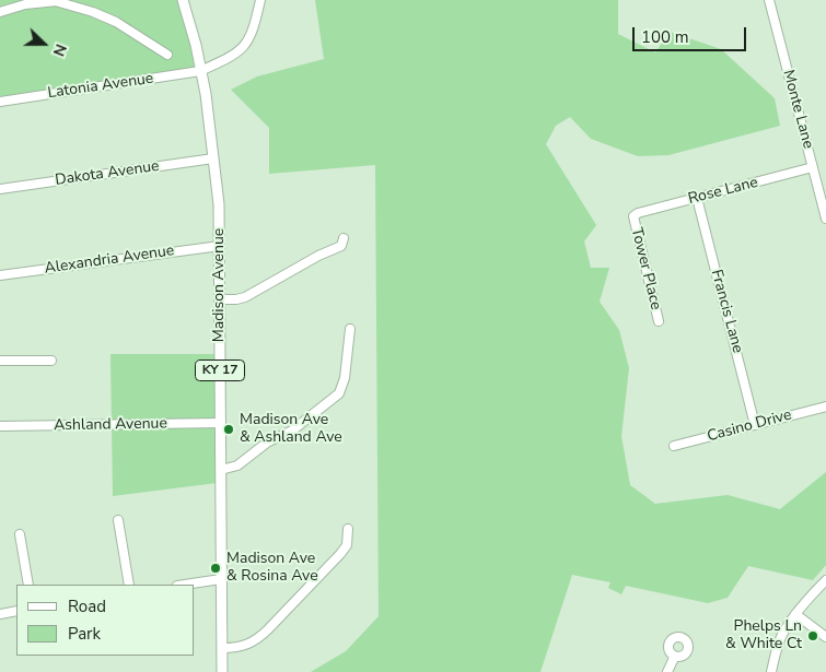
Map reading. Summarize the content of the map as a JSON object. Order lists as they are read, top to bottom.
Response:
{
  "streets": {
    "main road": ["Madison Avenue", "KY 17"],
    "street": [
      "Latonia Avenue",
      "Monte Lane",
      "Dakota Avenue",
      "Rose Lane",
      "Alexandria Avenue",
      "Tower Place",
      "Francis Lane",
      "Ashland Avenue",
      "Casino Drive"
    ]
  },
  "crossings": [
    ["Latonia Avenue", "Madison Avenue"],
    ["Monte Lane", "Rose Lane"],
    ["Dakota Avenue", "Madison Avenue"],
    ["Rose Lane", "Tower Place"],
    ["Rose Lane", "Francis Lane"],
    ["Alexandria Avenue", "Madison Avenue"],
    ["Madison Avenue", "Ashland Avenue"],
    ["Francis Lane", "Casino Drive"]
  ],
  "places": ["Madison Ave & Ashland Ave", "Madison Ave & Rosina Ave", "Phelps Ln & White Ct"],
  "legend": ["Road", "Park"],
  "scale_bar": "100 m",
  "north": "right"
}
